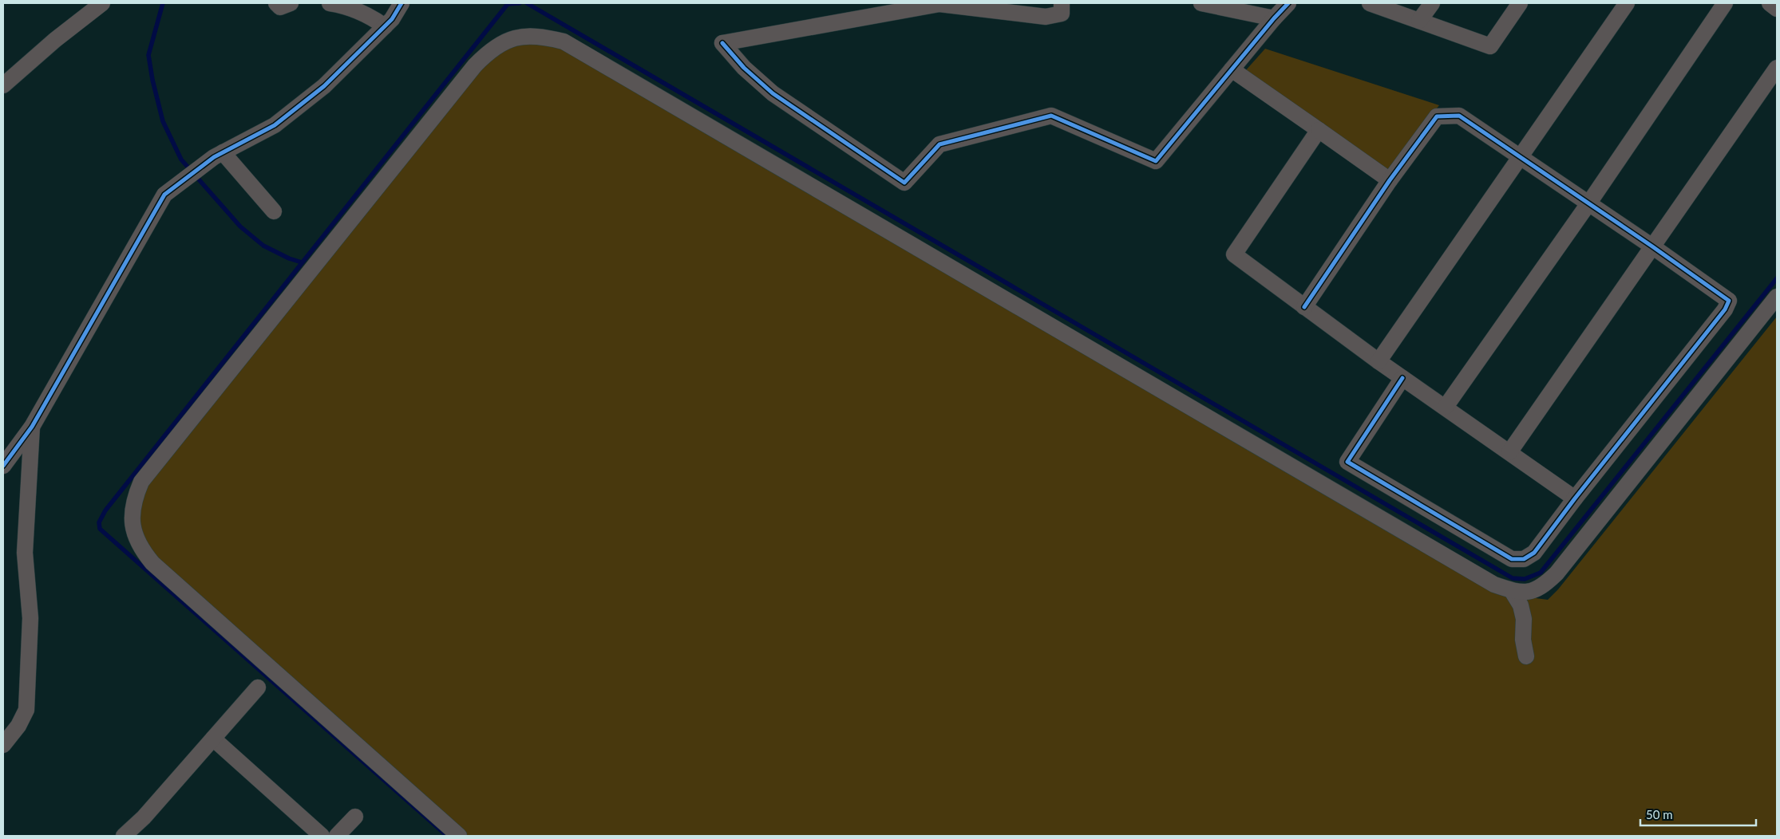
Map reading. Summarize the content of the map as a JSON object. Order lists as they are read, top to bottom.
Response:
{
  "scale_bar": "50 m"
}
